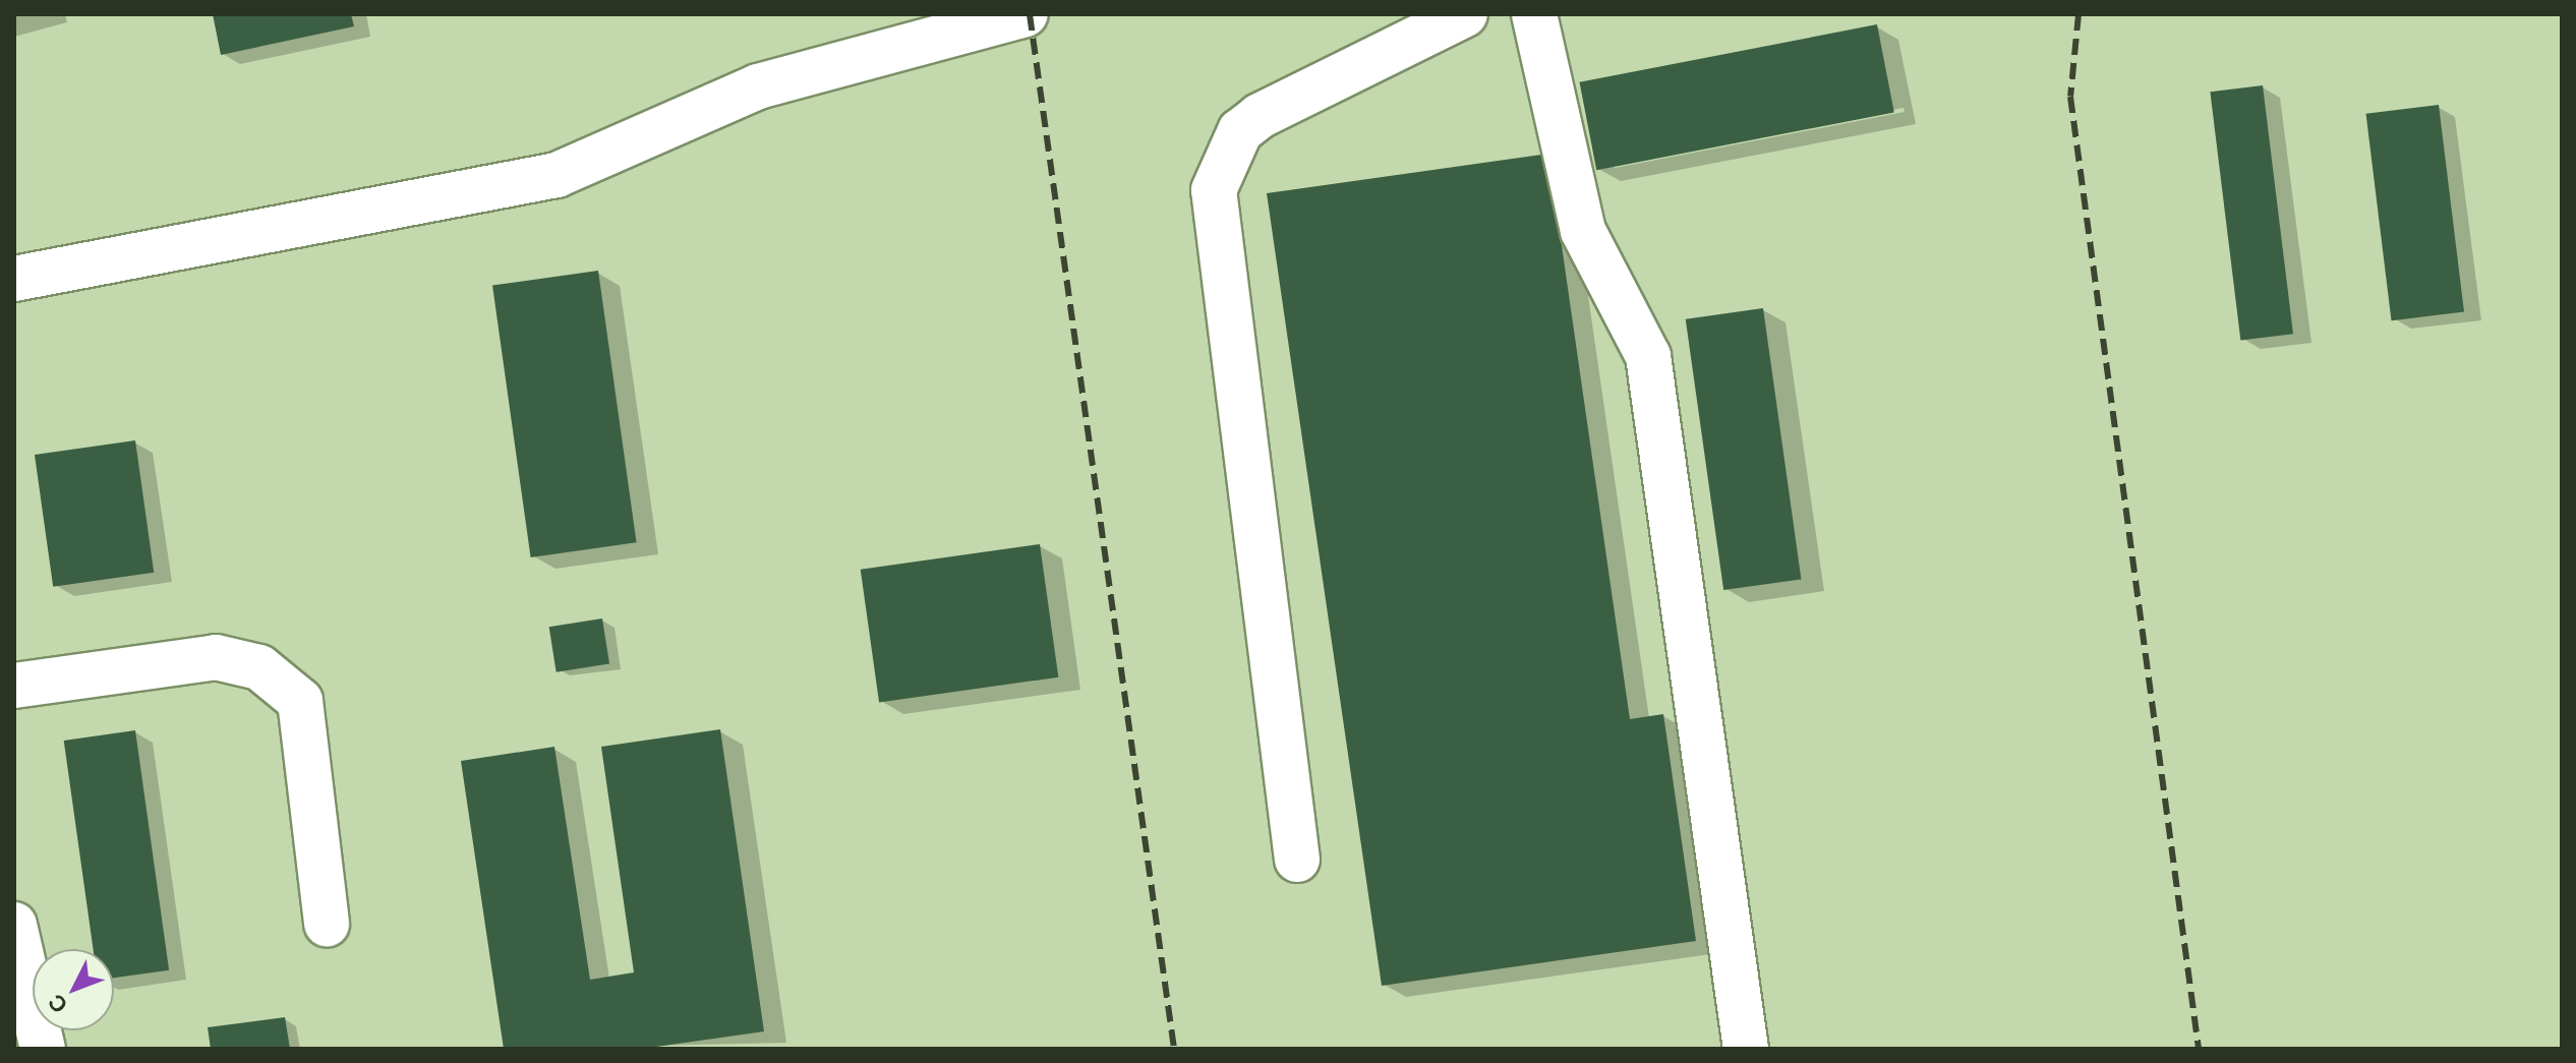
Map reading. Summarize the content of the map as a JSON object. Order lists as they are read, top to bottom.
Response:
{
  "north": "bottom left"
}
